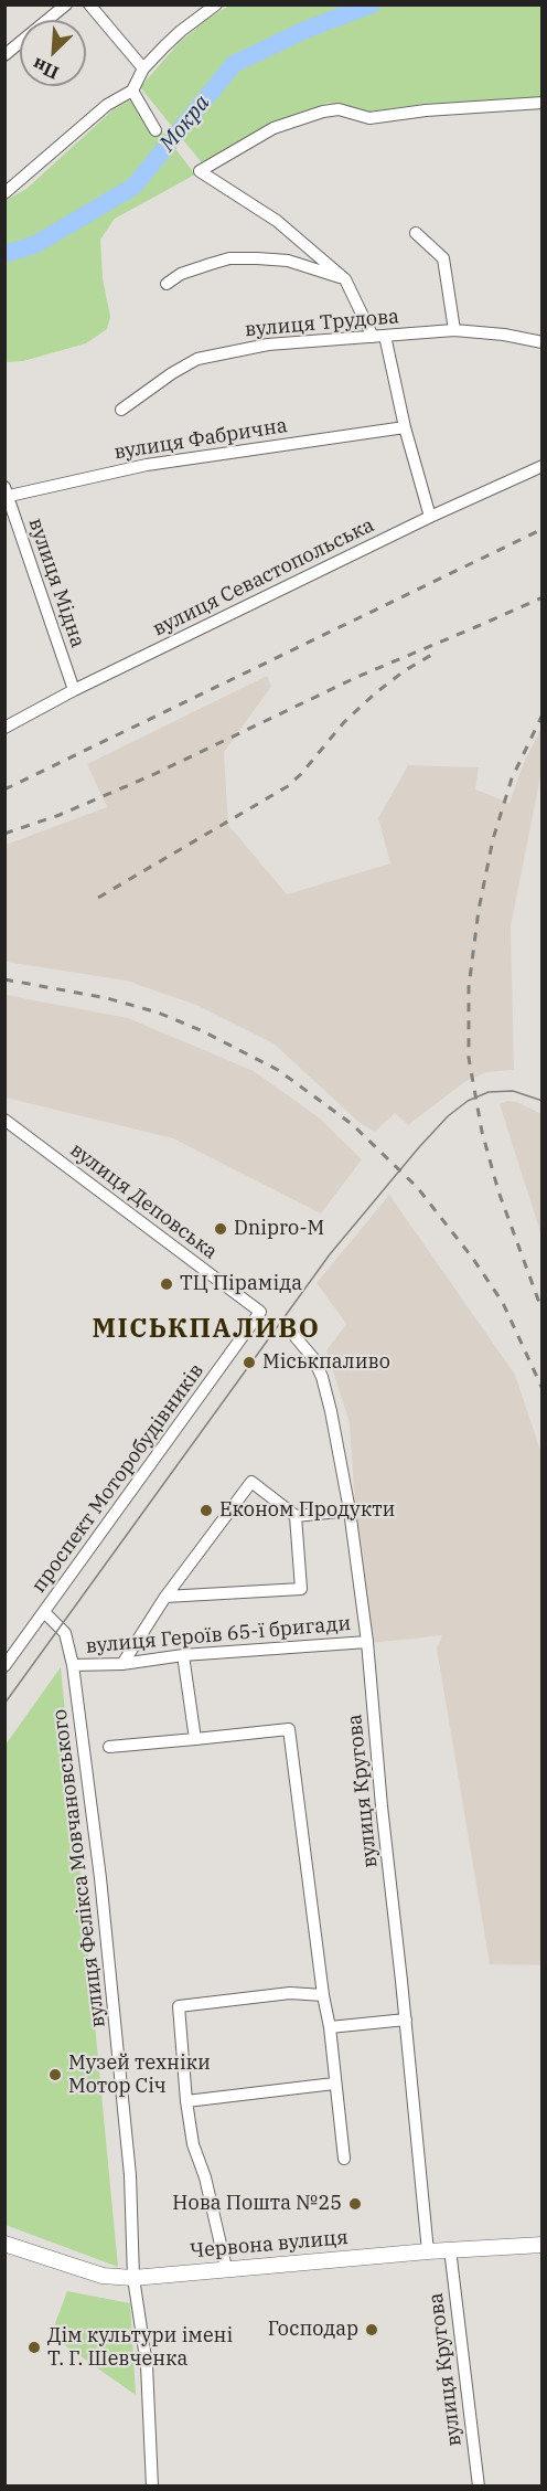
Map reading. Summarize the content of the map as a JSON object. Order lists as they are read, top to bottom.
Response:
{
  "streets": {
    "main road": ["Червона вулиця"],
    "street": [
      "вулиця Трудова",
      "вулиця Фабрична",
      "вулиця Севастопольська",
      "вулиця Мідна",
      "вулиця Деповська",
      "проспект Моторобудівників",
      "вулиця Героїв 65-ї бригади",
      "вулиця Кругова",
      "вулиця Фелікса Мовчановського"
    ]
  },
  "crossings": [
    ["вулиця Фабрична", "вулиця Мідна"],
    ["вулиця Севастопольська", "вулиця Мідна"],
    ["вулиця Деповська", "проспект Моторобудівників"],
    ["проспект Моторобудівників", "вулиця Фелікса Мовчановського"],
    ["вулиця Героїв 65-ї бригади", "вулиця Кругова"],
    ["вулиця Героїв 65-ї бригади", "вулиця Фелікса Мовчановського"],
    ["вулиця Кругова", "Червона вулиця"],
    ["вулиця Фелікса Мовчановського", "Червона вулиця"]
  ],
  "districts": ["МІСЬКПАЛИВО"],
  "water": ["Мокра"],
  "places": [
    "Dnipro-M",
    "ТЦ Піраміда",
    "Міськпаливо",
    "Економ Продукти",
    "Музей техніки Мотор Січ",
    "Нова Пошта №25",
    "Господар",
    "Дім культури імені Т. Г. Шевченка"
  ],
  "north": "bottom left"
}
